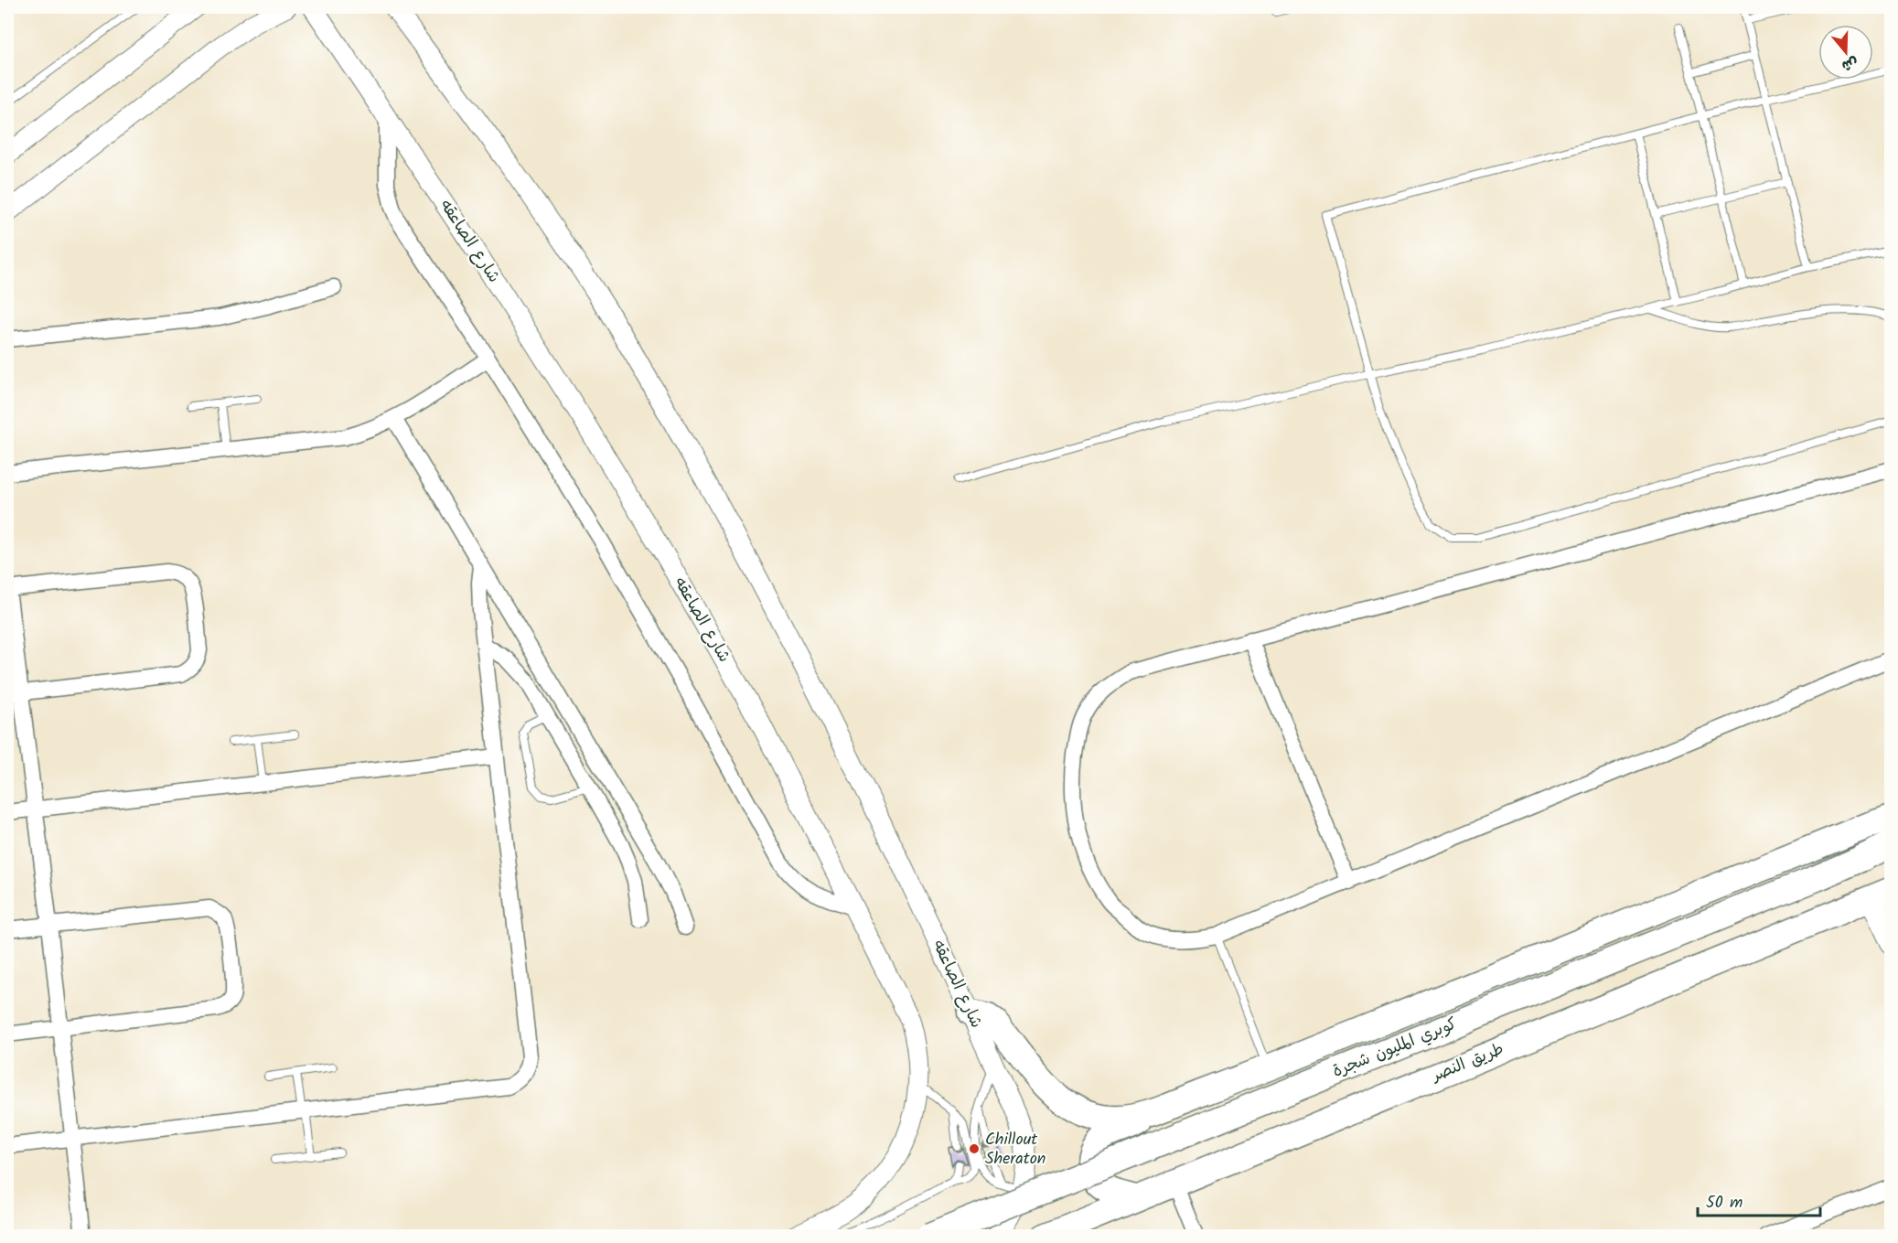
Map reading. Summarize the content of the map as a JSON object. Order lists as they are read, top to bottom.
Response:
{
  "streets": {
    "highway": ["كوبري المليون شجرة", "طريق النصر"],
    "street": ["شارع الصاعقه"]
  },
  "places": ["Chillout Sheraton"],
  "scale_bar": "50 m",
  "north": "bottom"
}
